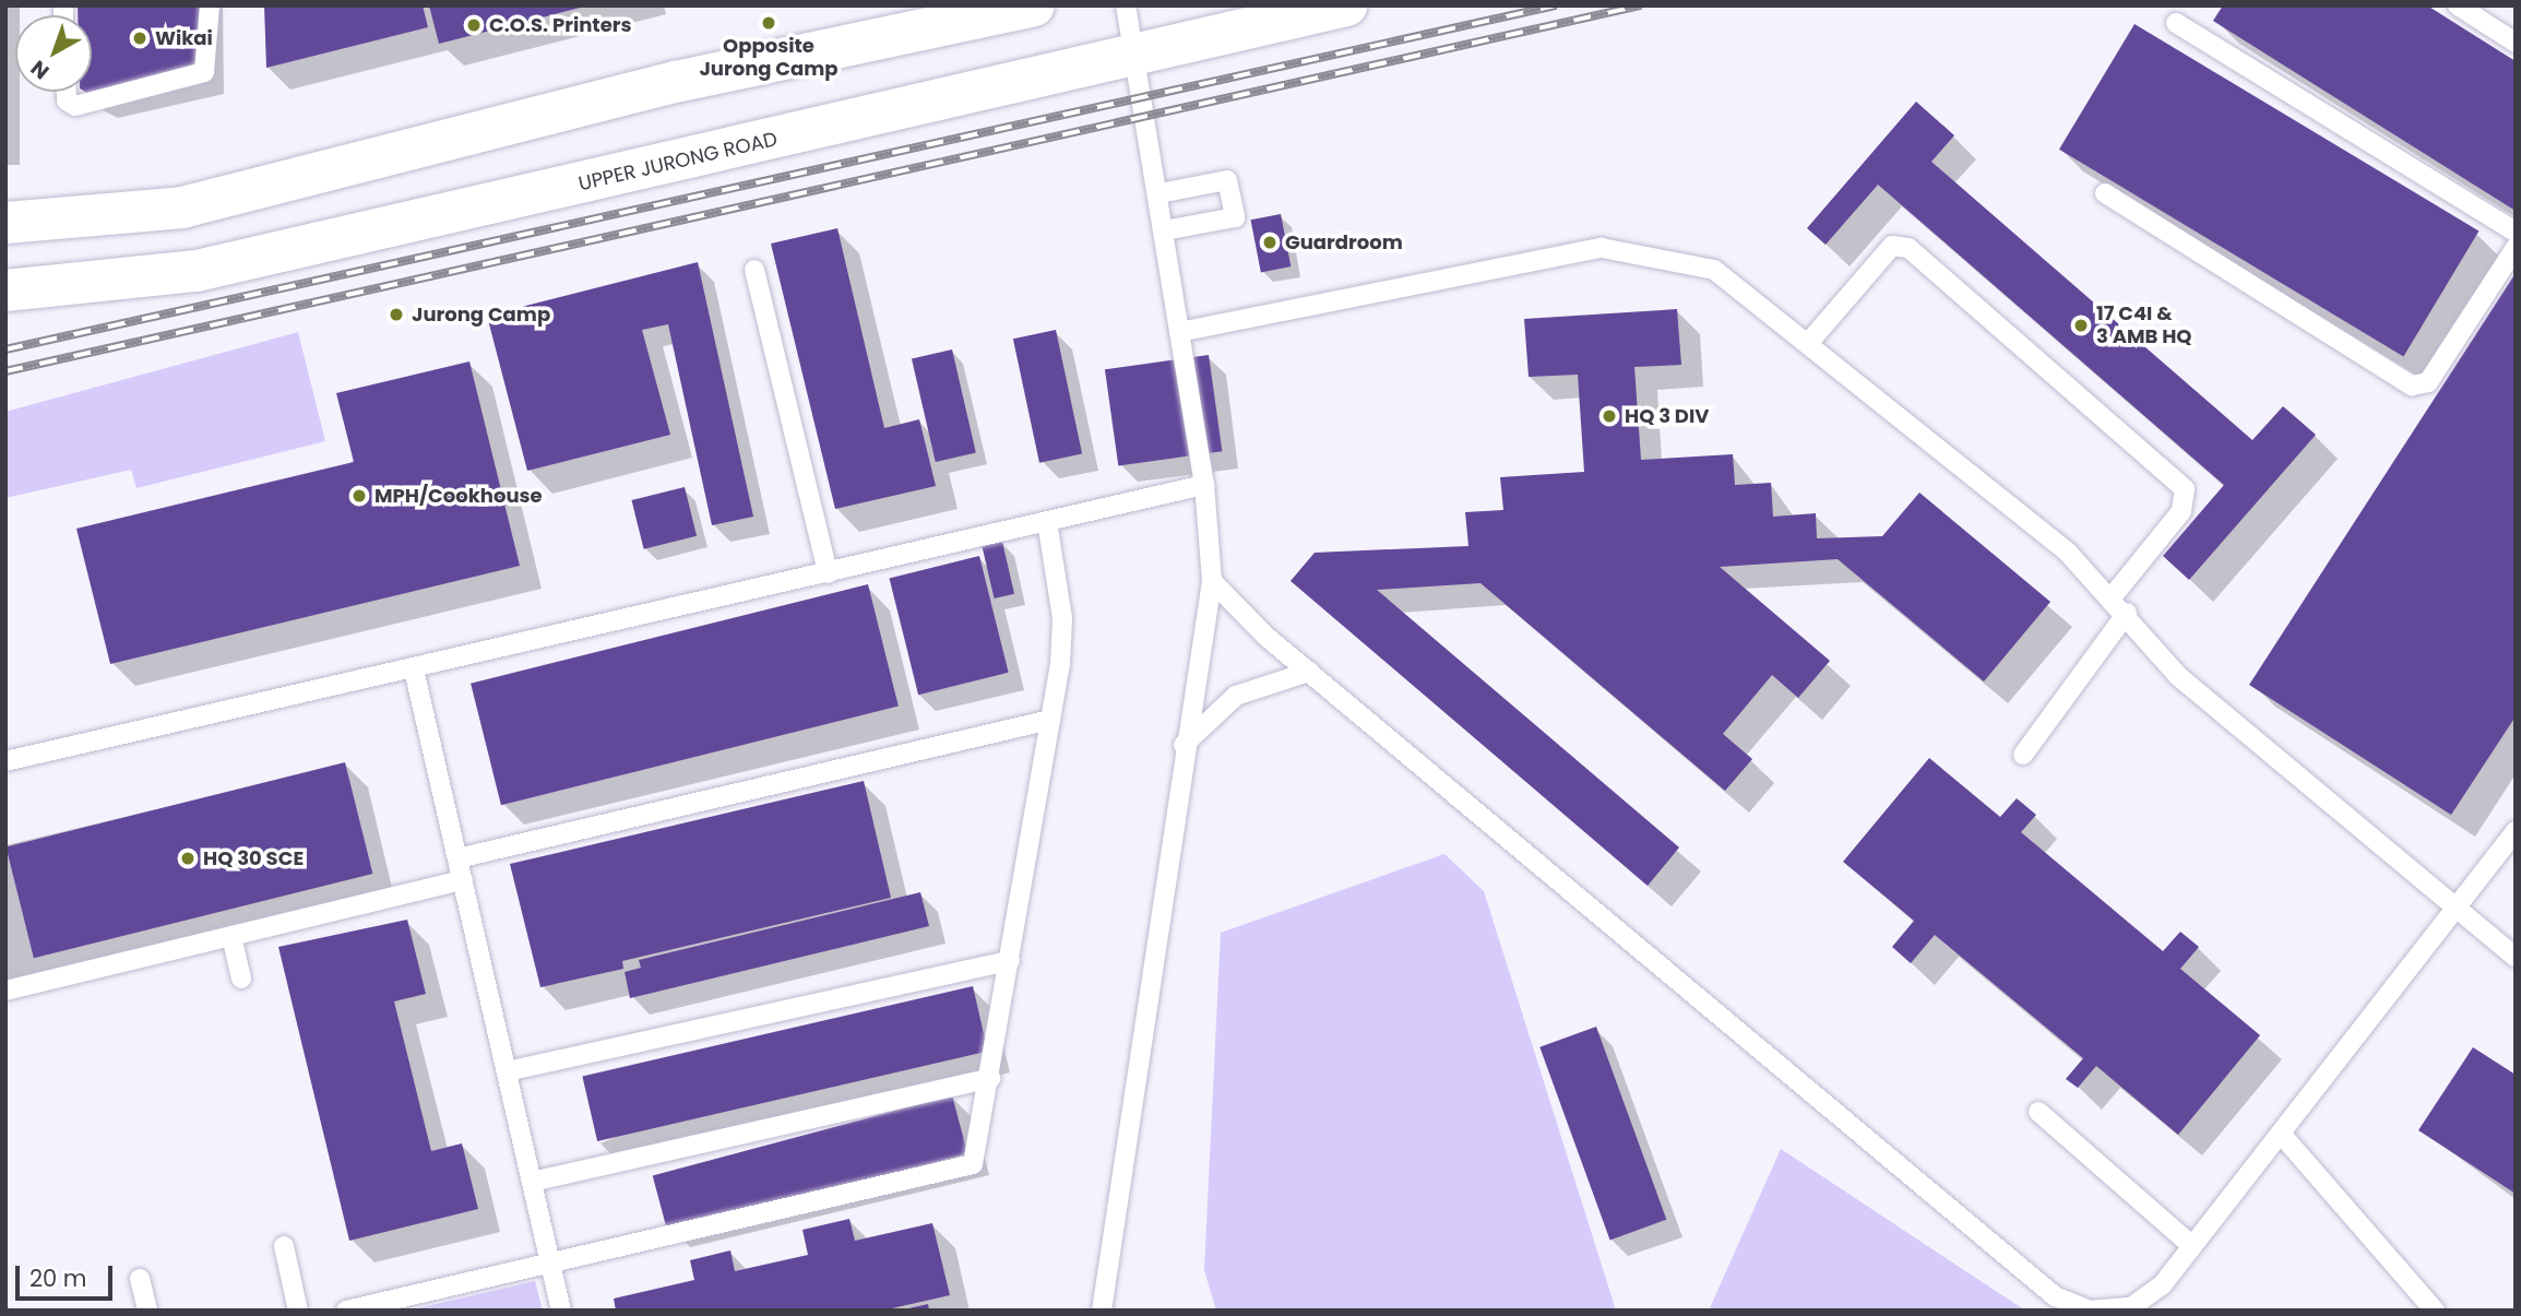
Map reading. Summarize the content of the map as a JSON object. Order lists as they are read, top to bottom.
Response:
{
  "streets": {
    "main road": ["UPPER JURONG ROAD"]
  },
  "places": [
    "Opposite Jurong Camp",
    "C.O.S. Printers",
    "Wikai",
    "Guardroom",
    "Jurong Camp",
    "17 C4I & 3 AMB HQ",
    "HQ 3 DIV",
    "MPH/Cookhouse",
    "HQ 30 SCE"
  ],
  "scale_bar": "20 m",
  "north": "bottom left"
}
